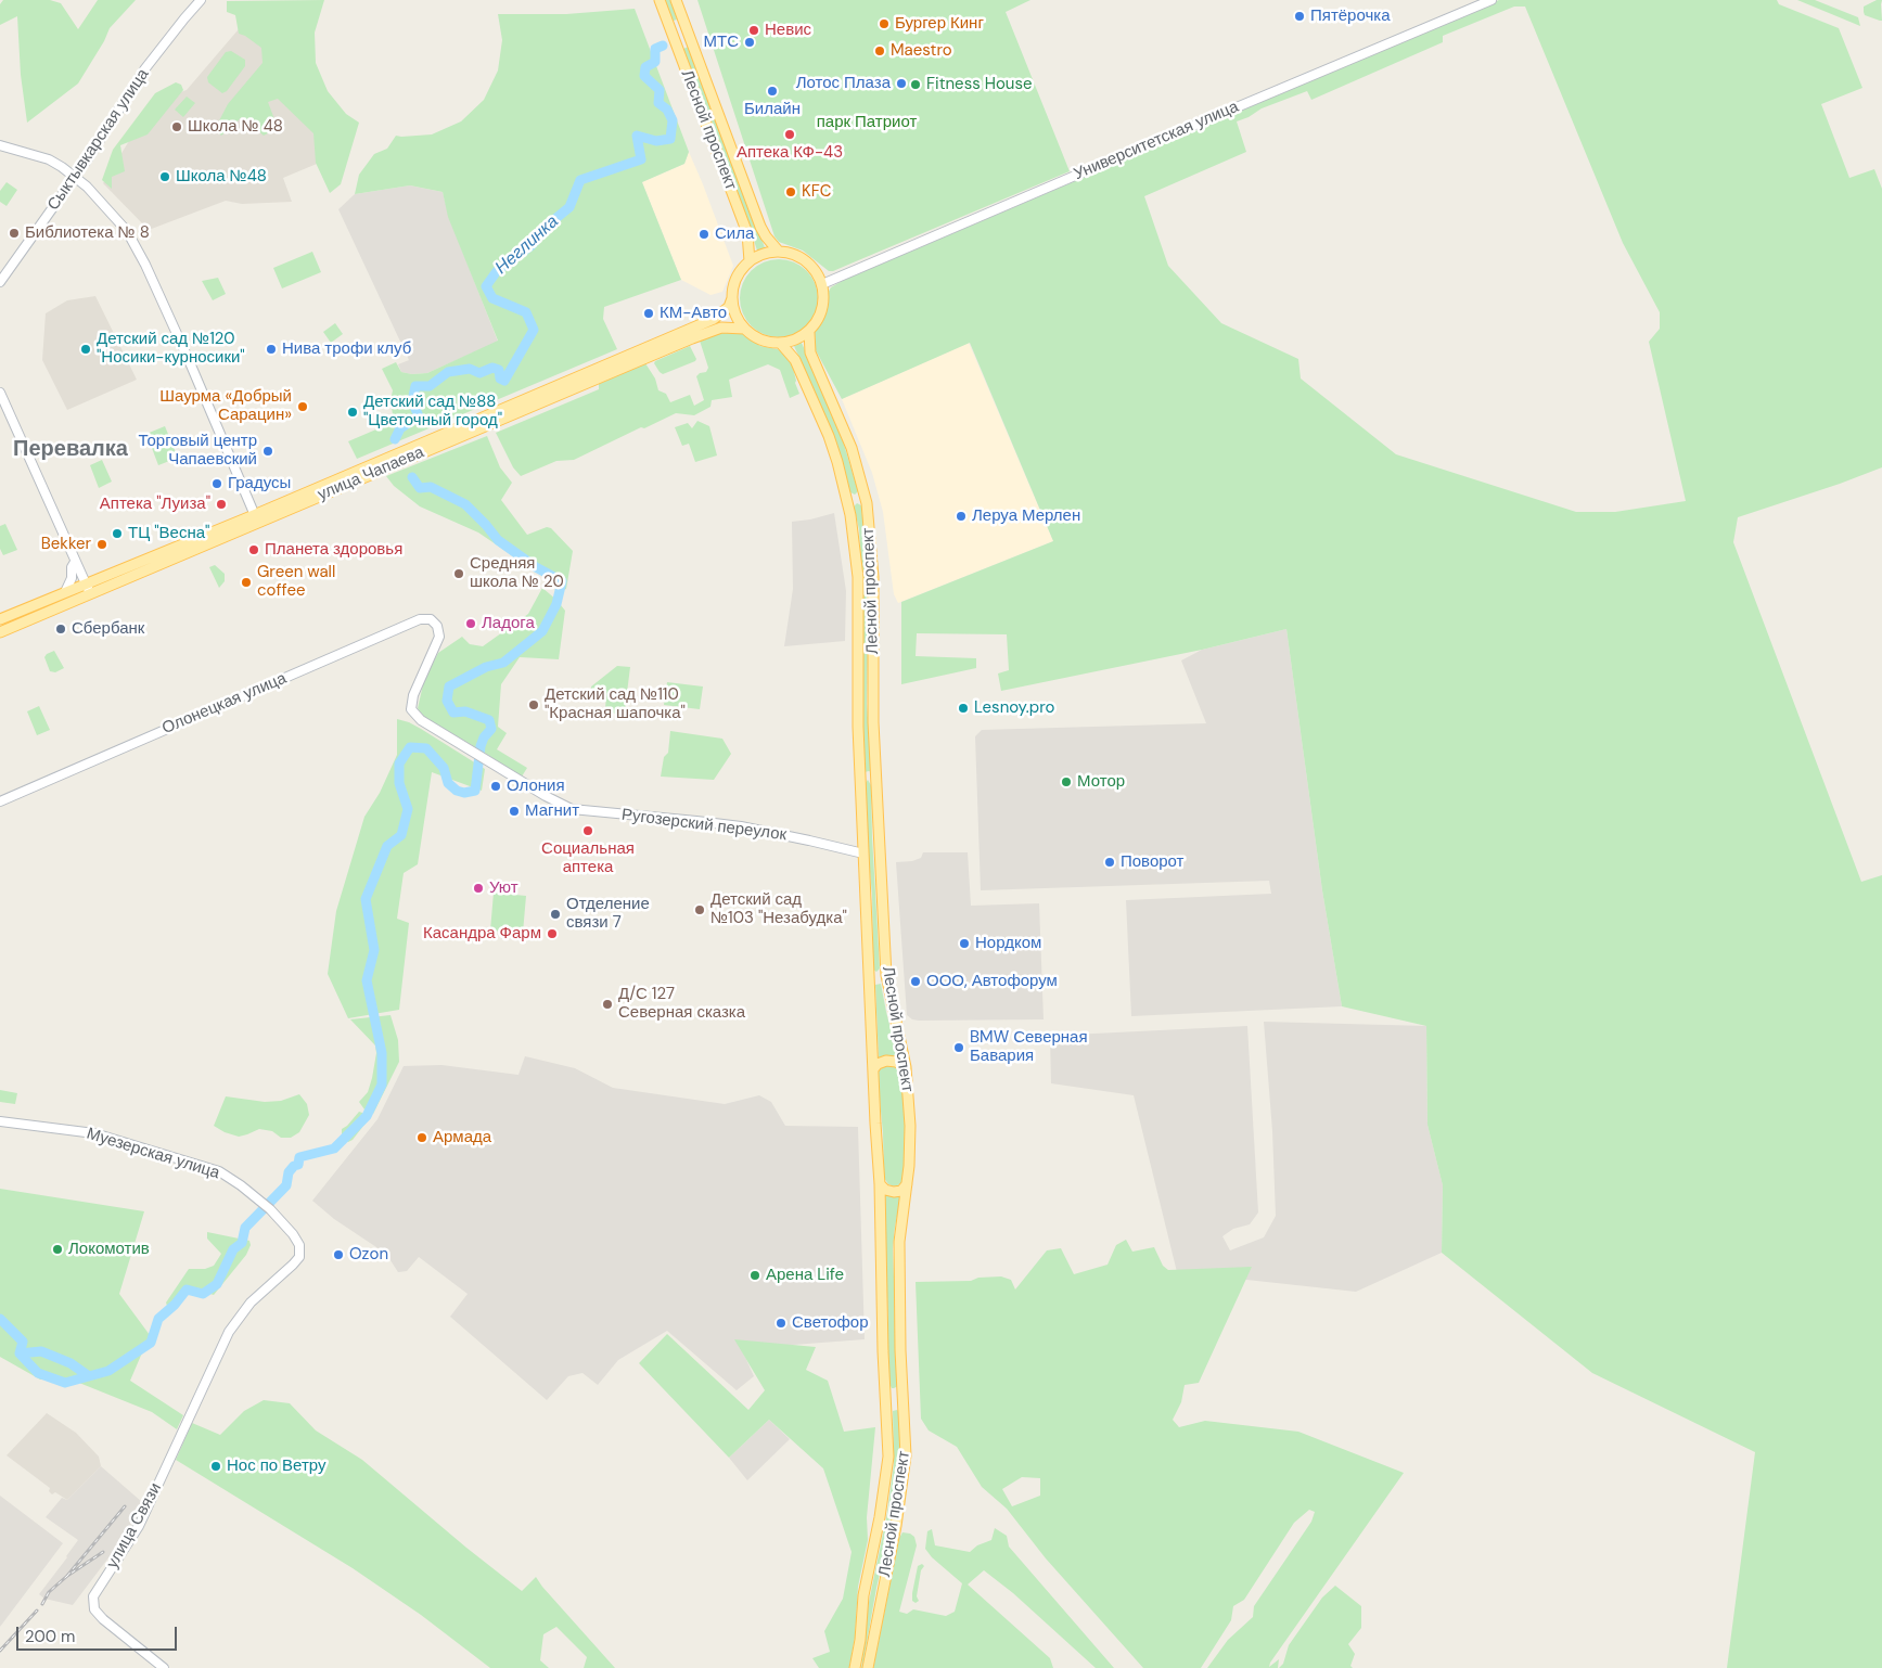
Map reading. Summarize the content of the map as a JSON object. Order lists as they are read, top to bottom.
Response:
{
  "streets": {
    "main road": [
      "Лесной проспект",
      "Сыктывкарская улица",
      "Университетская улица",
      "улица Чапаева",
      "Олонецкая улица",
      "Ругозерский переулок",
      "Муезерская улица",
      "улица Связи"
    ]
  },
  "crossings": [
    ["Лесной проспект", "Университетская улица"],
    ["Лесной проспект", "улица Чапаева"],
    ["Лесной проспект", "Ругозерский переулок"],
    ["Университетская улица", "улица Чапаева"],
    ["Олонецкая улица", "Ругозерский переулок"],
    ["Муезерская улица", "улица Связи"]
  ],
  "districts": ["Перевалка"],
  "water": ["Неглинка"],
  "parks": ["парк Патриот"],
  "places": [
    "Пятёрочка",
    "Бургер Кинг",
    "Невис",
    "МТС",
    "Maestro",
    "Лотос Плаза",
    "Fitness House",
    "Билайн",
    "Школа № 48",
    "Аптека КФ-43",
    "Школа №48",
    "KFC",
    "Библиотека № 8",
    "Сила",
    "КМ-Авто",
    "Детский сад №120 \"Носики-курносики\"",
    "Нива трофи клуб",
    "Шаурма «Добрый Сарацин»",
    "Детский сад №88 \"Цветочный город\"",
    "Торговый центр Чапаевский",
    "Градусы",
    "Аптека \"Луиза\"",
    "Леруа Мерлен",
    "ТЦ \"Весна\"",
    "Bekker",
    "Планета здоровья",
    "Средняя школа № 20",
    "Green wall coffee",
    "Ладога",
    "Сбербанк",
    "Детский сад №110 \"Красная шапочка\"",
    "Lesnoy.pro",
    "Мотор",
    "Олония",
    "Магнит",
    "Социальная аптека",
    "Поворот",
    "Уют",
    "Детский сад №103 \"Незабудка\"",
    "Отделение связи 7",
    "Касандра Фарм",
    "Нордком",
    "ООО, Автофорум",
    "Д/С 127 Северная сказка",
    "BMW Северная Бавария",
    "Армада",
    "Локомотив",
    "Ozon",
    "Арена Life",
    "Светофор",
    "Нос по Ветру"
  ],
  "scale_bar": "200 m"
}
